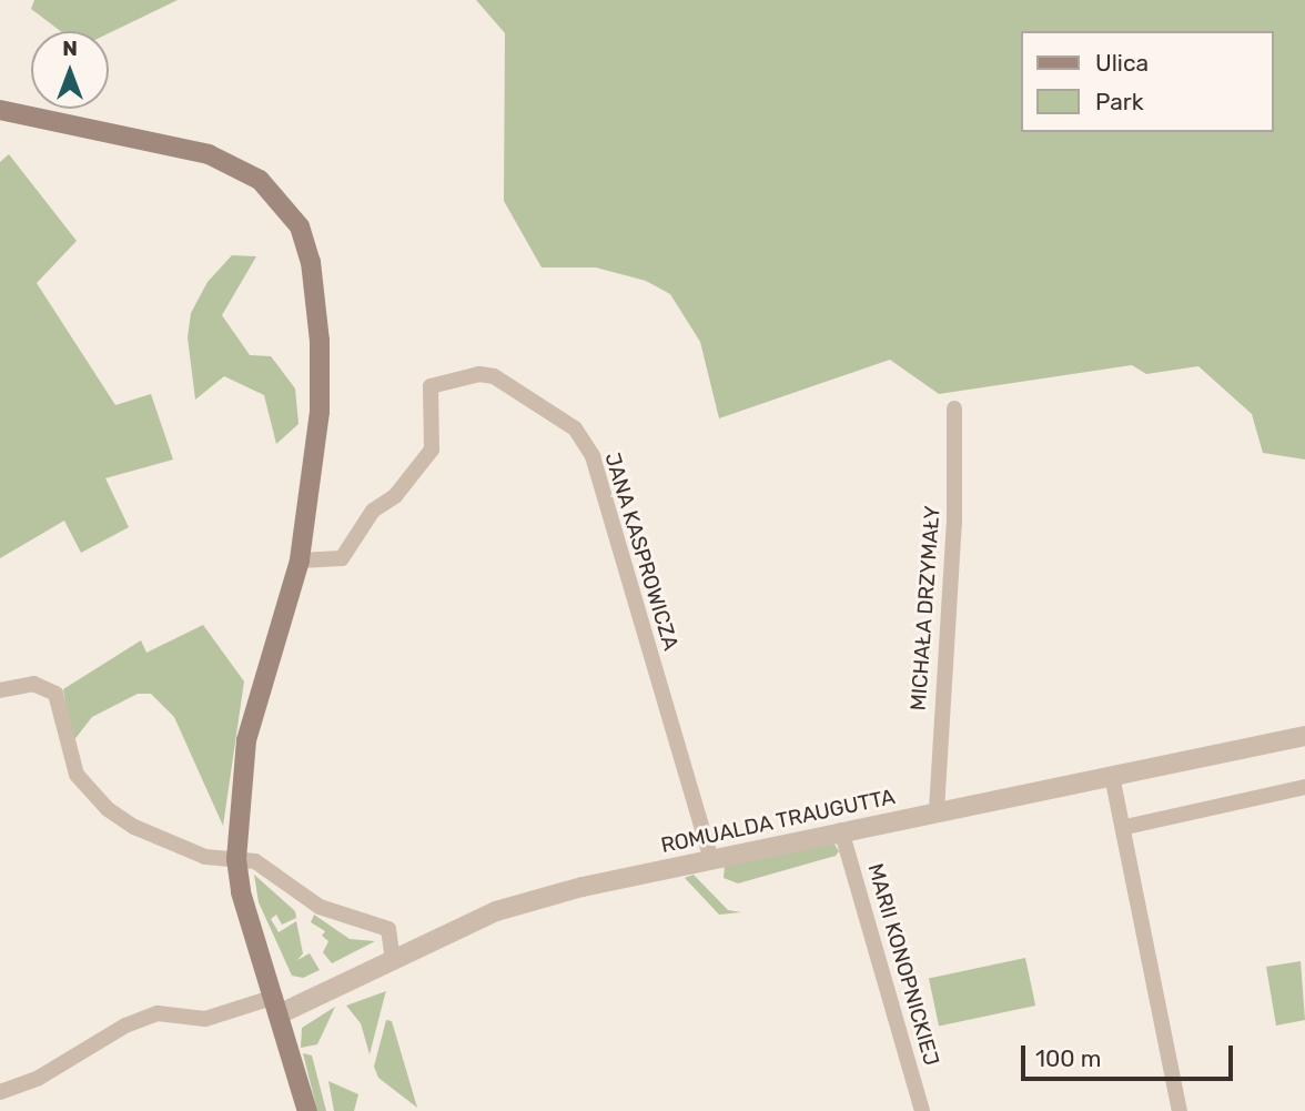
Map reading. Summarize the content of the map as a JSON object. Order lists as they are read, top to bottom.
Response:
{
  "streets": {
    "street": [
      "JANA KASPROWICZA",
      "MICHAŁA DRZYMAŁY",
      "ROMUALDA TRAUGUTTA",
      "MARII KONOPNICKIEJ"
    ]
  },
  "crossings": [
    ["JANA KASPROWICZA", "ROMUALDA TRAUGUTTA"],
    ["MICHAŁA DRZYMAŁY", "ROMUALDA TRAUGUTTA"],
    ["ROMUALDA TRAUGUTTA", "MARII KONOPNICKIEJ"]
  ],
  "legend": ["Ulica", "Park"],
  "scale_bar": "100 m",
  "north": "top"
}
